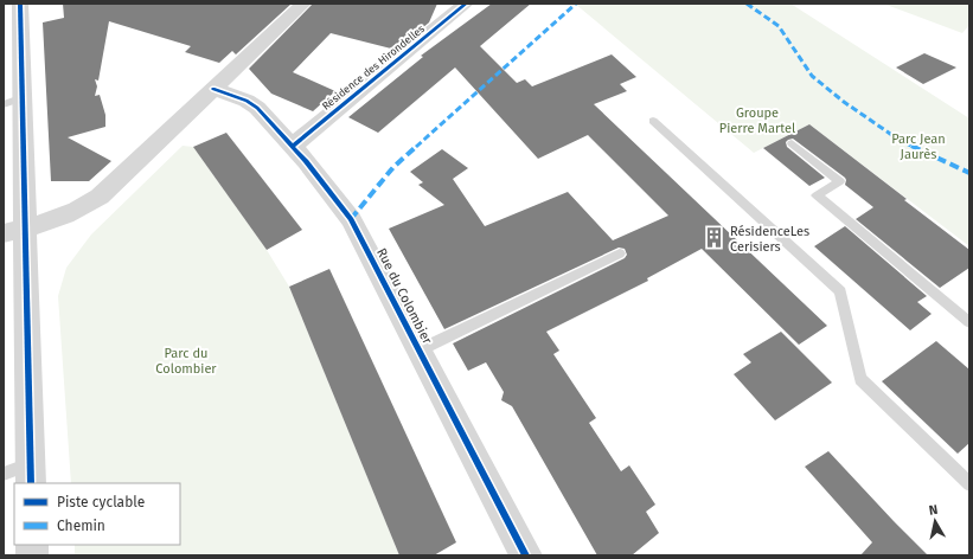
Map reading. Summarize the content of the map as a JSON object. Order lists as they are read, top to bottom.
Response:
{
  "streets": {
    "street": ["Résidence des Hirondelles", "Rue du Colombier"]
  },
  "crossings": [
    ["Résidence des Hirondelles", "Rue du Colombier"]
  ],
  "parks": ["Groupe Pierre Martel", "Parc Jean Jaurès", "Parc du Colombier"],
  "places": {
    "building": ["RésidenceLes Cerisiers"]
  },
  "legend": ["Piste cyclable", "Chemin"],
  "north": "top"
}
